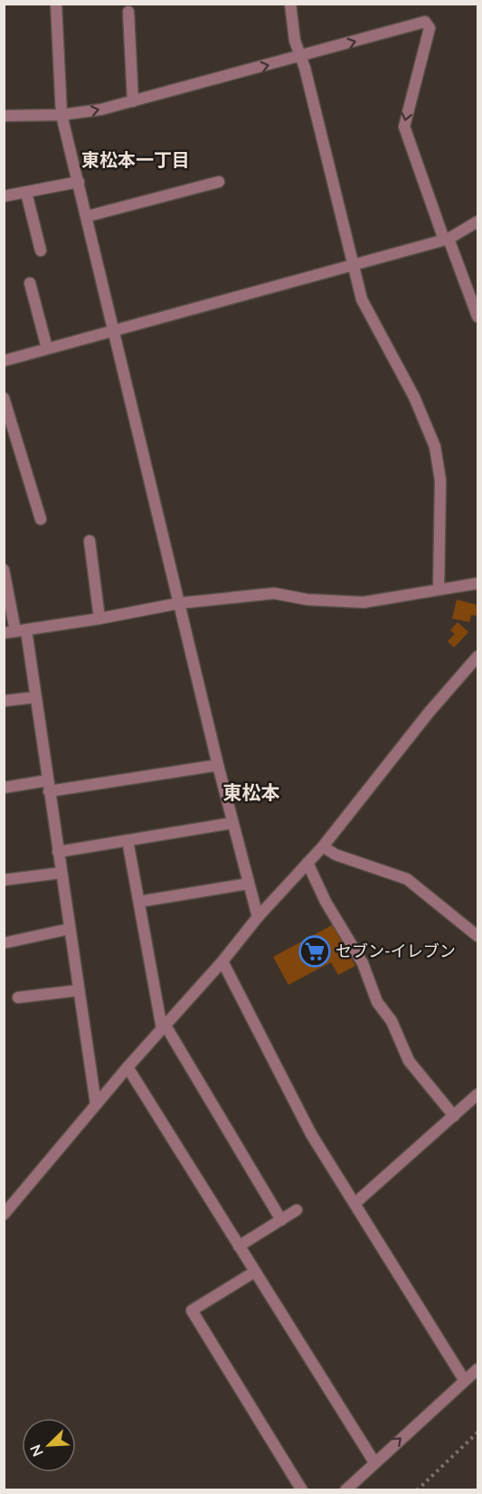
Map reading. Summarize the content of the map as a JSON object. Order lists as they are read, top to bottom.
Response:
{
  "districts": ["東松本一丁目", "東松本"],
  "places": {
    "supermarket": ["セブン-イレブン"]
  },
  "north": "bottom left"
}
